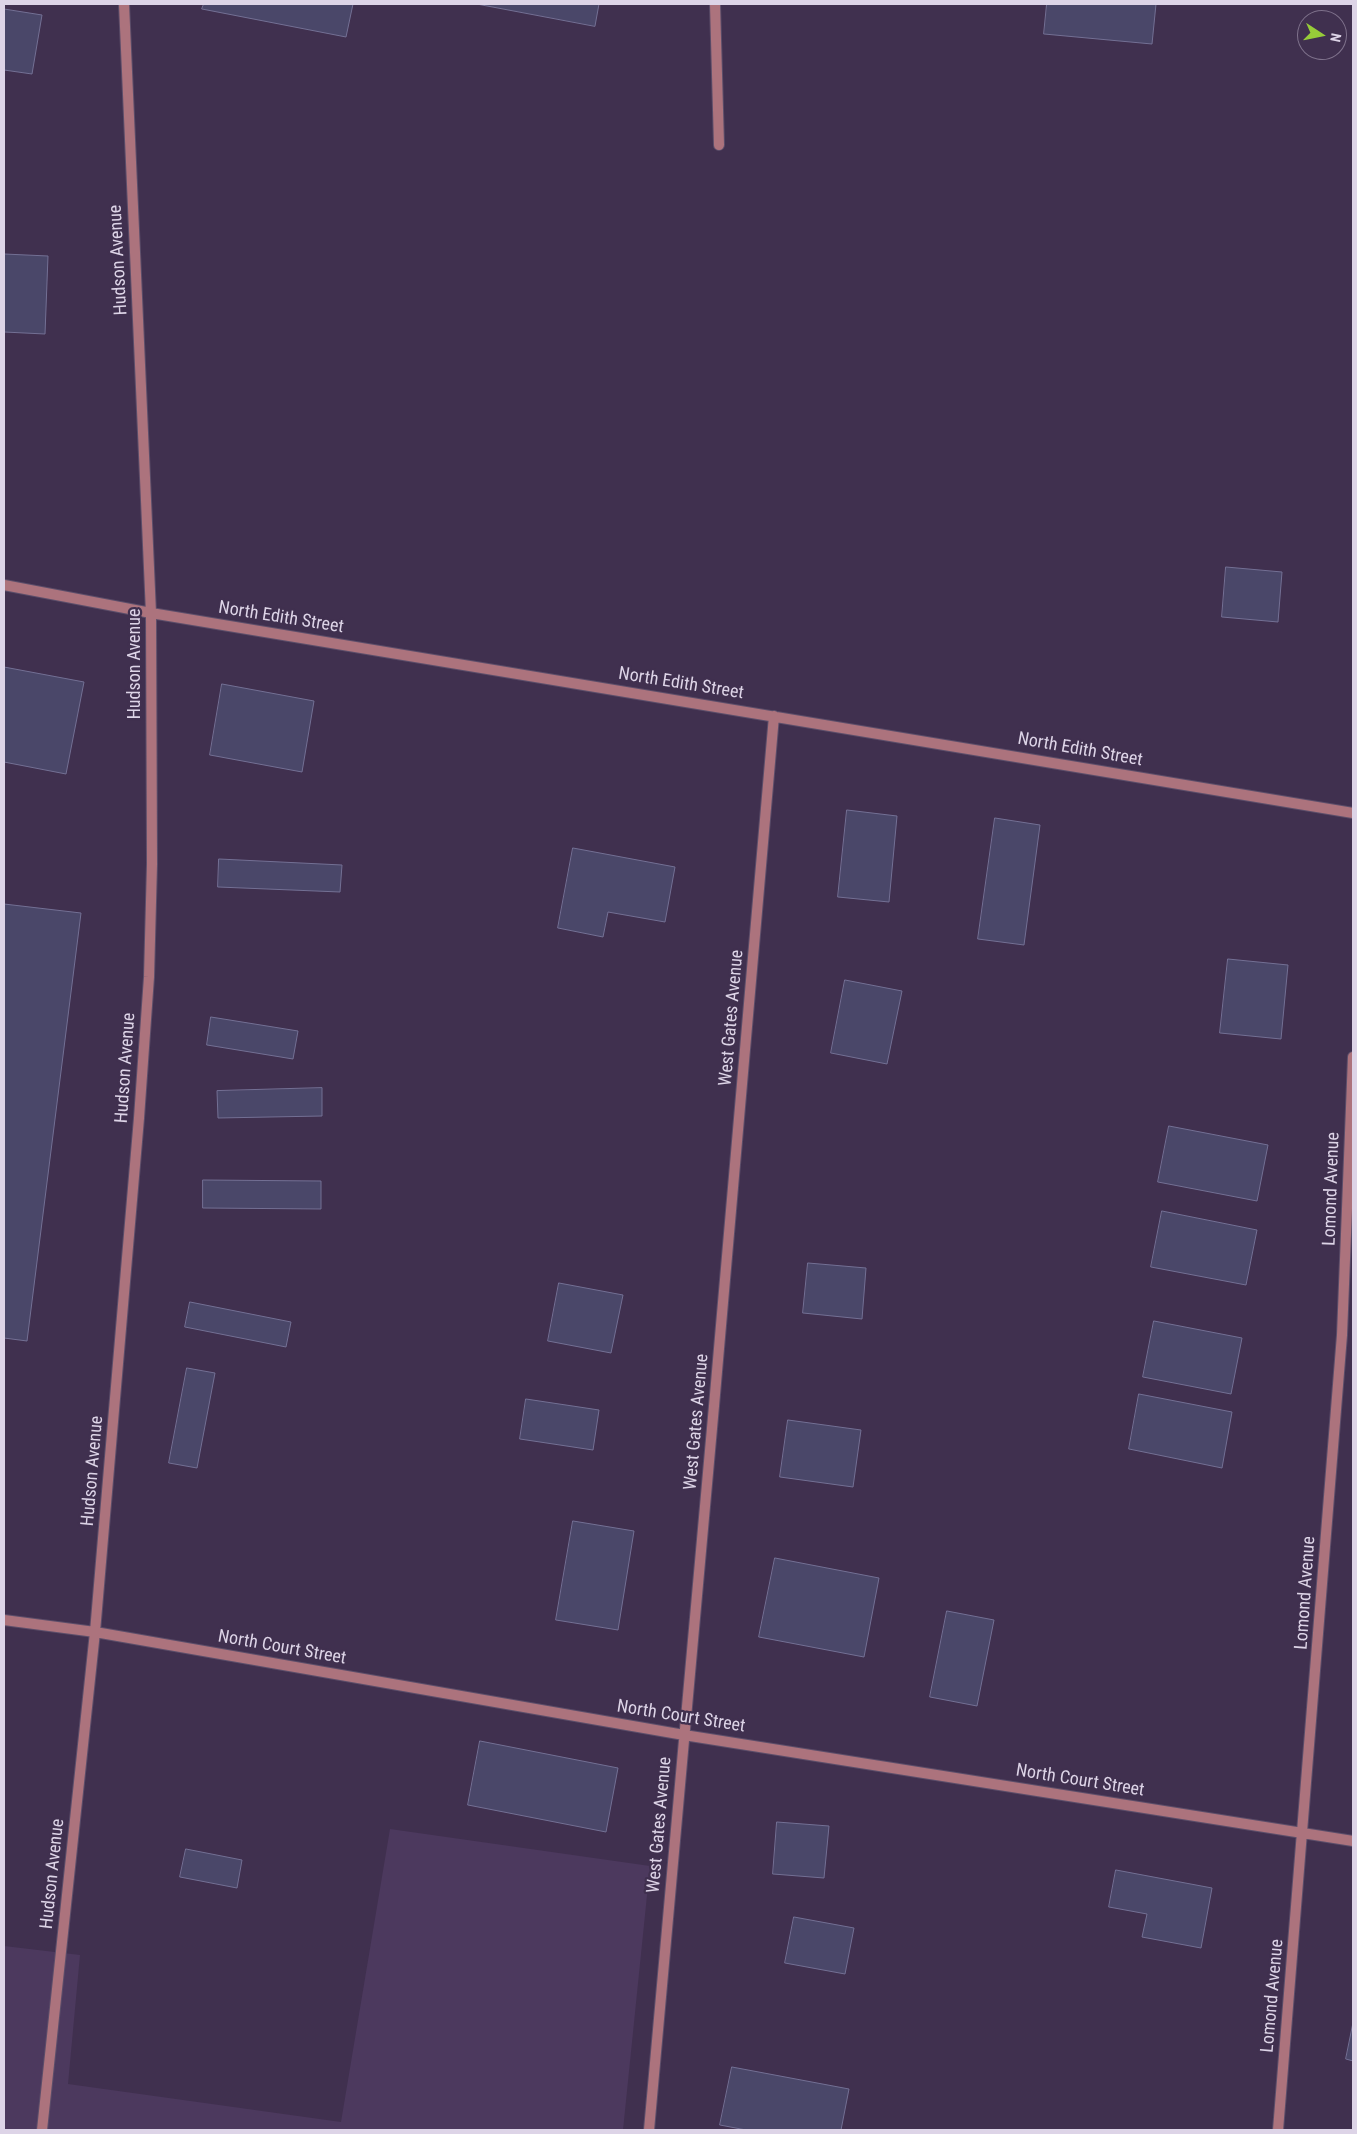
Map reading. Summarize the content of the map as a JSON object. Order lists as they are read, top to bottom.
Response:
{
  "streets": {
    "street": [
      "Hudson Avenue",
      "North Edith Street",
      "West Gates Avenue",
      "Lomond Avenue",
      "North Court Street"
    ]
  },
  "crossings": [
    ["Hudson Avenue", "North Edith Street"],
    ["Hudson Avenue", "North Court Street"],
    ["North Edith Street", "West Gates Avenue"],
    ["West Gates Avenue", "North Court Street"],
    ["Lomond Avenue", "North Court Street"]
  ],
  "north": "right"
}
